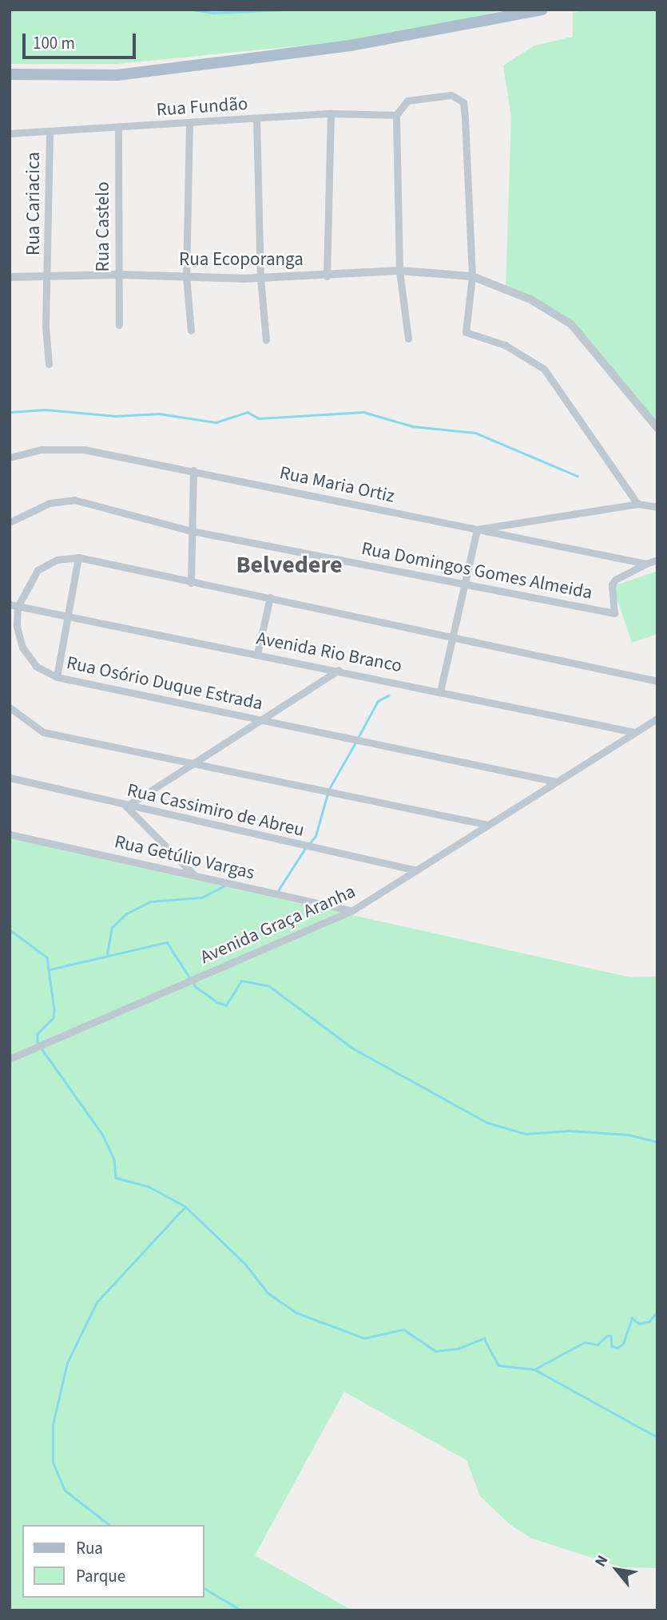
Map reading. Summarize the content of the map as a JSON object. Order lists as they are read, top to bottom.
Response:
{
  "streets": {
    "street": [
      "Rua Fundão",
      "Rua Cariacica",
      "Rua Castelo",
      "Rua Ecoporanga",
      "Rua Maria Ortiz",
      "Rua Domingos Gomes Almeida",
      "Avenida Rio Branco",
      "Rua Osório Duque Estrada",
      "Rua Cassimiro de Abreu",
      "Rua Getúlio Vargas",
      "Avenida Graça Aranha"
    ]
  },
  "crossings": [
    ["Rua Fundão", "Rua Cariacica"],
    ["Rua Fundão", "Rua Castelo"],
    ["Rua Cariacica", "Rua Ecoporanga"],
    ["Rua Castelo", "Rua Ecoporanga"],
    ["Rua Maria Ortiz", "Rua Domingos Gomes Almeida"],
    ["Avenida Rio Branco", "Rua Osório Duque Estrada"],
    ["Avenida Rio Branco", "Avenida Graça Aranha"],
    ["Rua Osório Duque Estrada", "Avenida Graça Aranha"],
    ["Rua Cassimiro de Abreu", "Avenida Graça Aranha"],
    ["Rua Getúlio Vargas", "Avenida Graça Aranha"]
  ],
  "districts": ["Belvedere"],
  "legend": ["Rua", "Parque"],
  "scale_bar": "100 m",
  "north": "top left"
}
